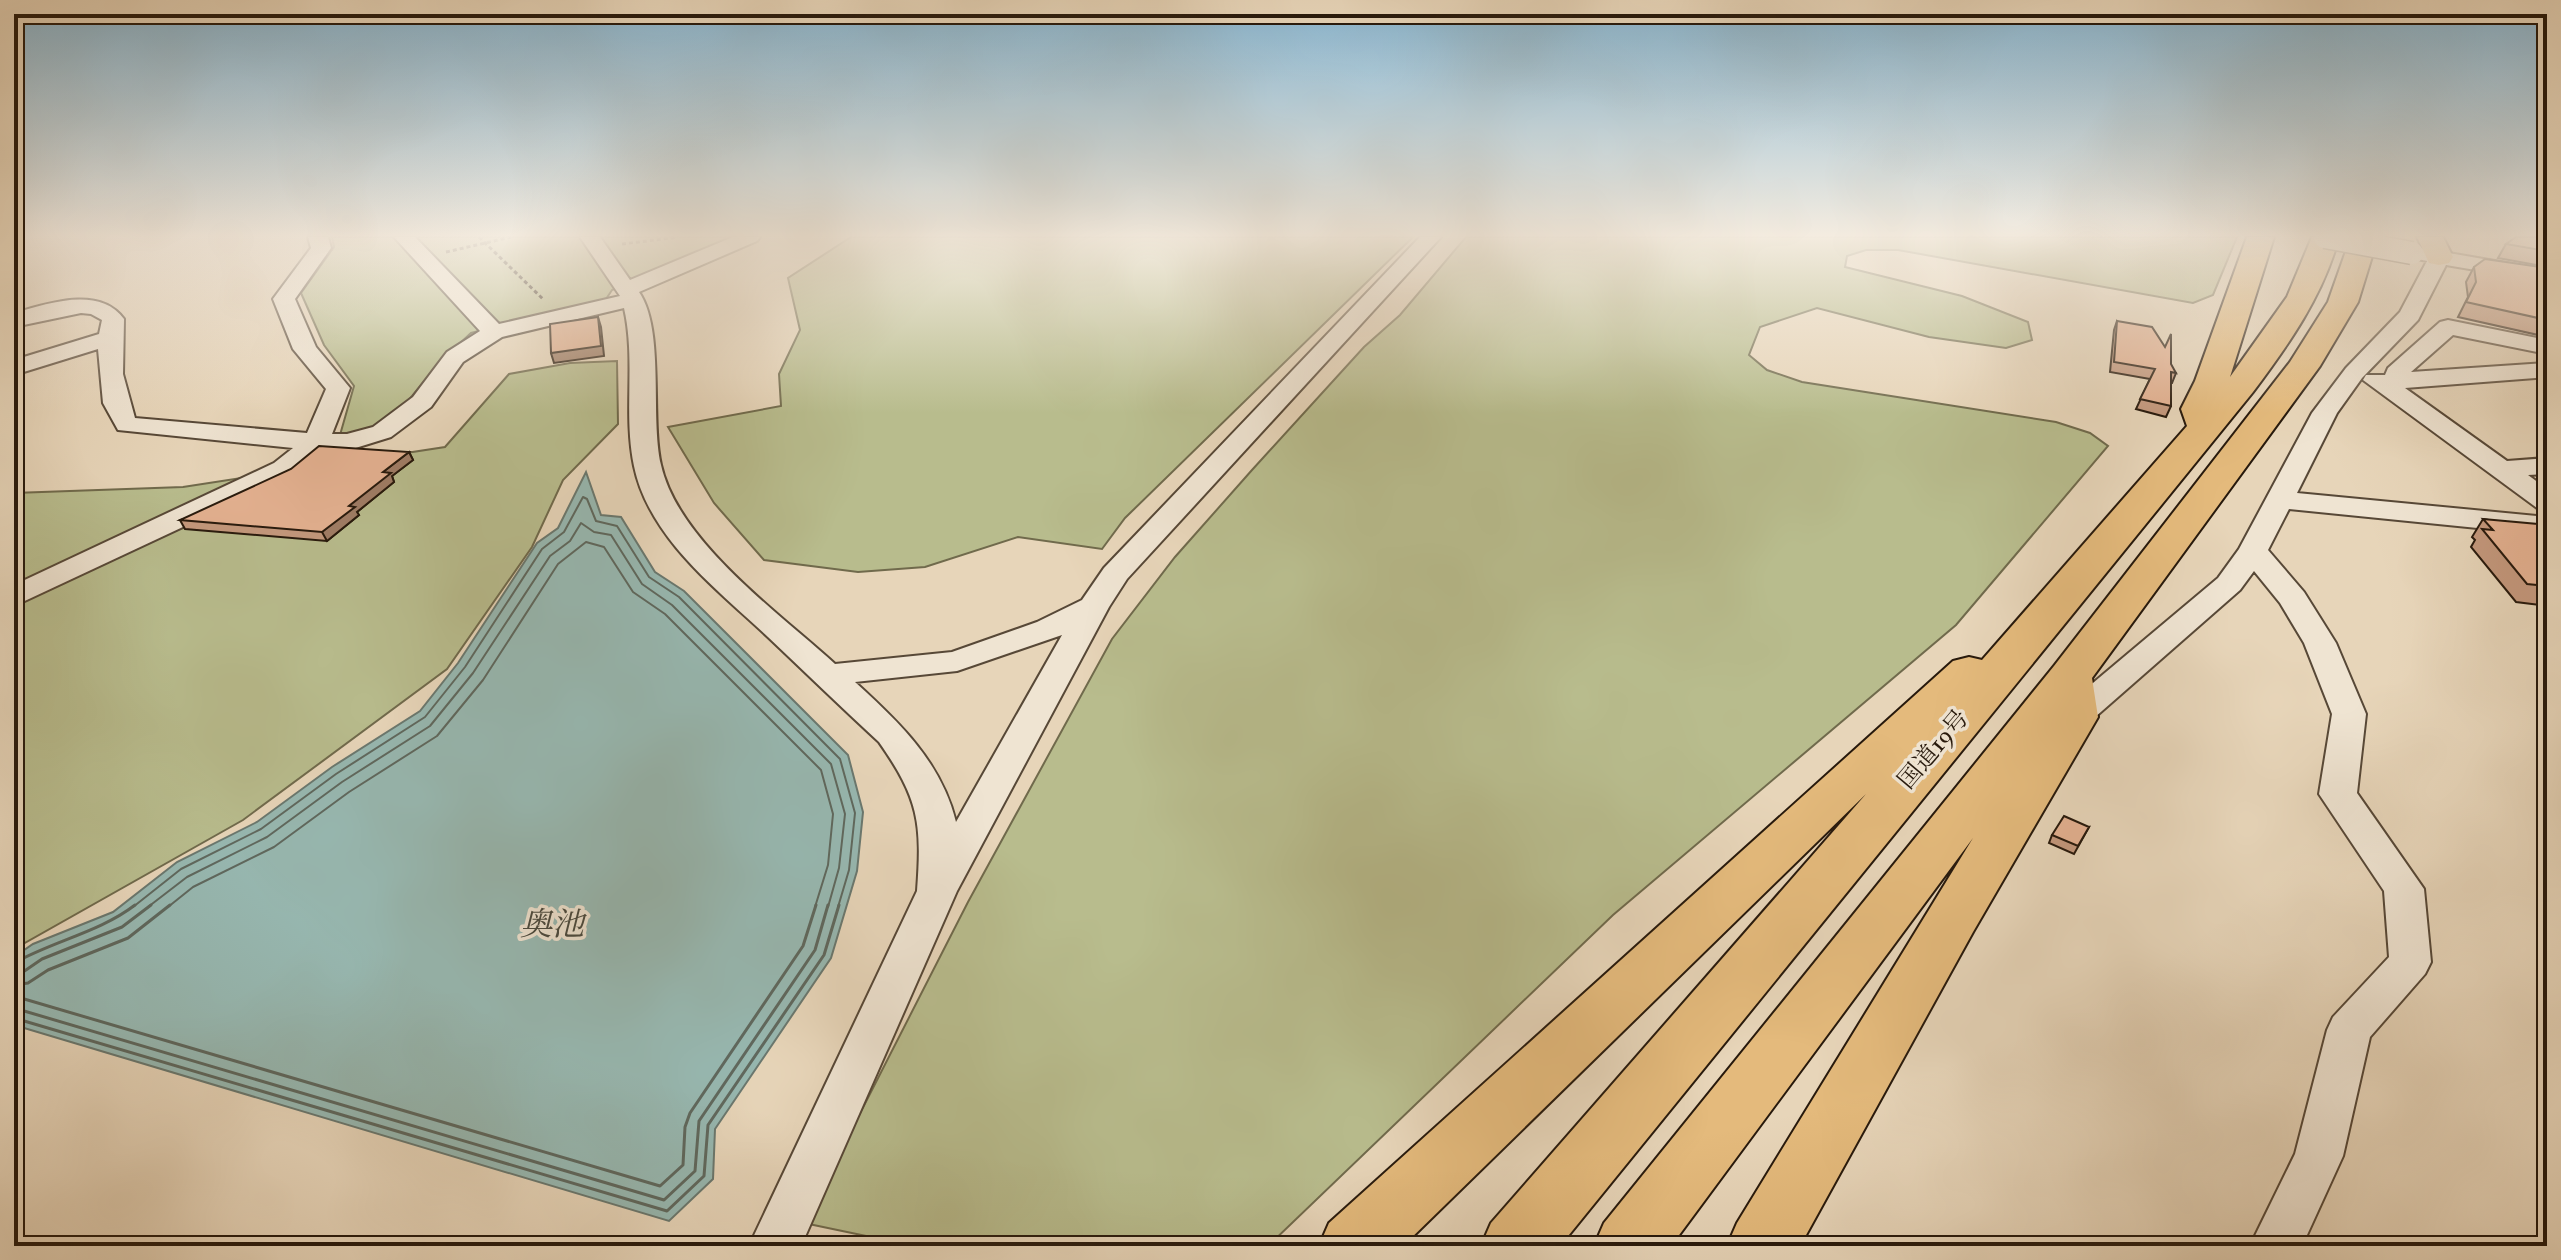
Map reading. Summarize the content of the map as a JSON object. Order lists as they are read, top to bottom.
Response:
{
  "streets": {
    "highway": ["国道19号"]
  },
  "water": ["奥池"]
}
